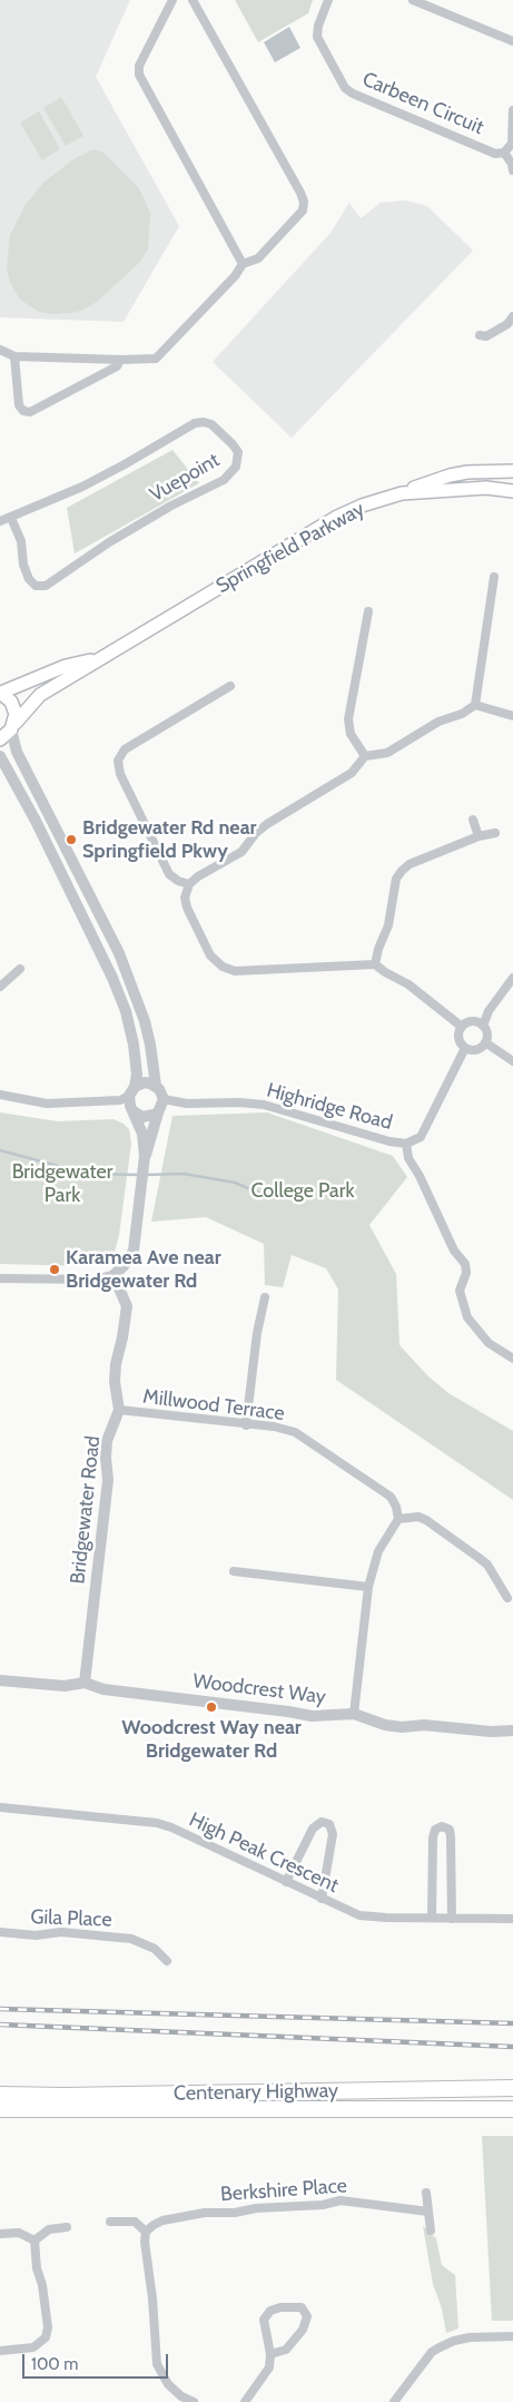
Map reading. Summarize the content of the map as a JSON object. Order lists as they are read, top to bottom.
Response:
{
  "streets": {
    "highway": ["Centenary Highway"],
    "main road": ["Springfield Parkway"],
    "street": [
      "Carbeen Circuit",
      "Vuepoint",
      "Highridge Road",
      "Millwood Terrace",
      "Bridgewater Road",
      "Woodcrest Way",
      "High Peak Crescent",
      "Gila Place",
      "Berkshire Place"
    ]
  },
  "crossings": [
    ["Millwood Terrace", "Bridgewater Road"],
    ["Bridgewater Road", "Woodcrest Way"]
  ],
  "parks": ["Bridgewater Park", "College Park"],
  "places": ["Bridgewater Rd near Springfield Pkwy", "Karamea Ave near Bridgewater Rd", "Woodcrest Way near Bridgewater Rd"],
  "scale_bar": "100 m"
}
